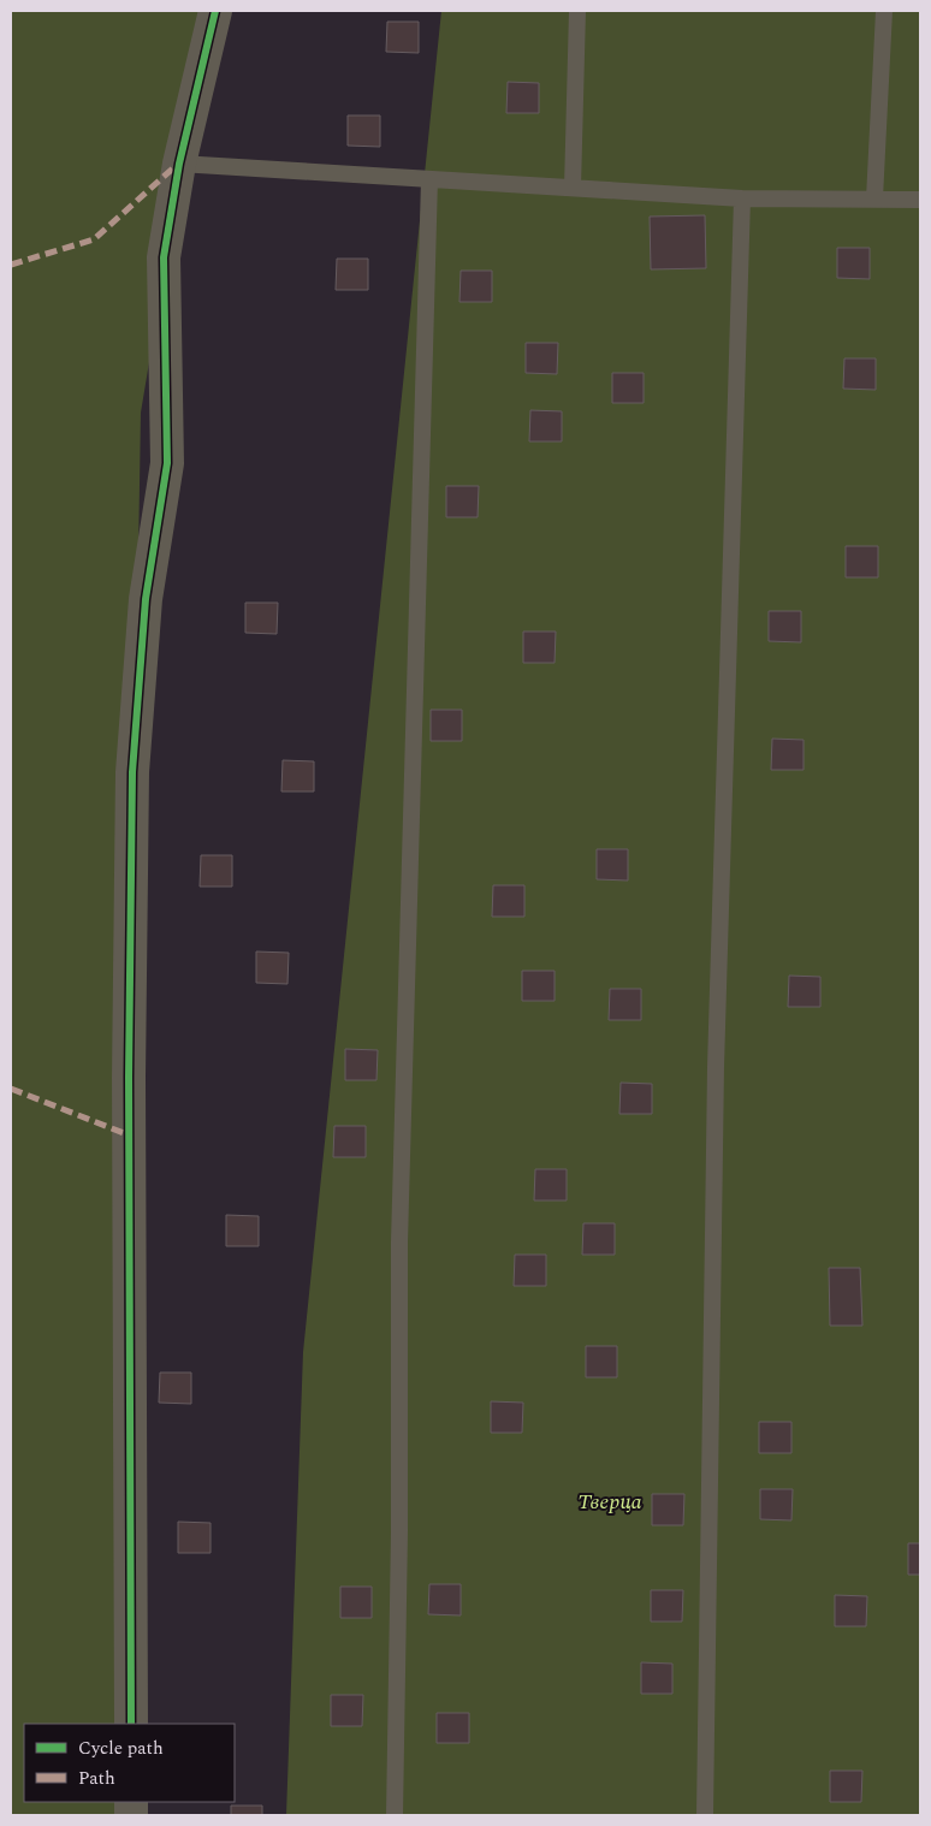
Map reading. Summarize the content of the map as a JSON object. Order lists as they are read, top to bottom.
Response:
{
  "parks": ["Тверца"],
  "legend": ["Cycle path", "Path"]
}
